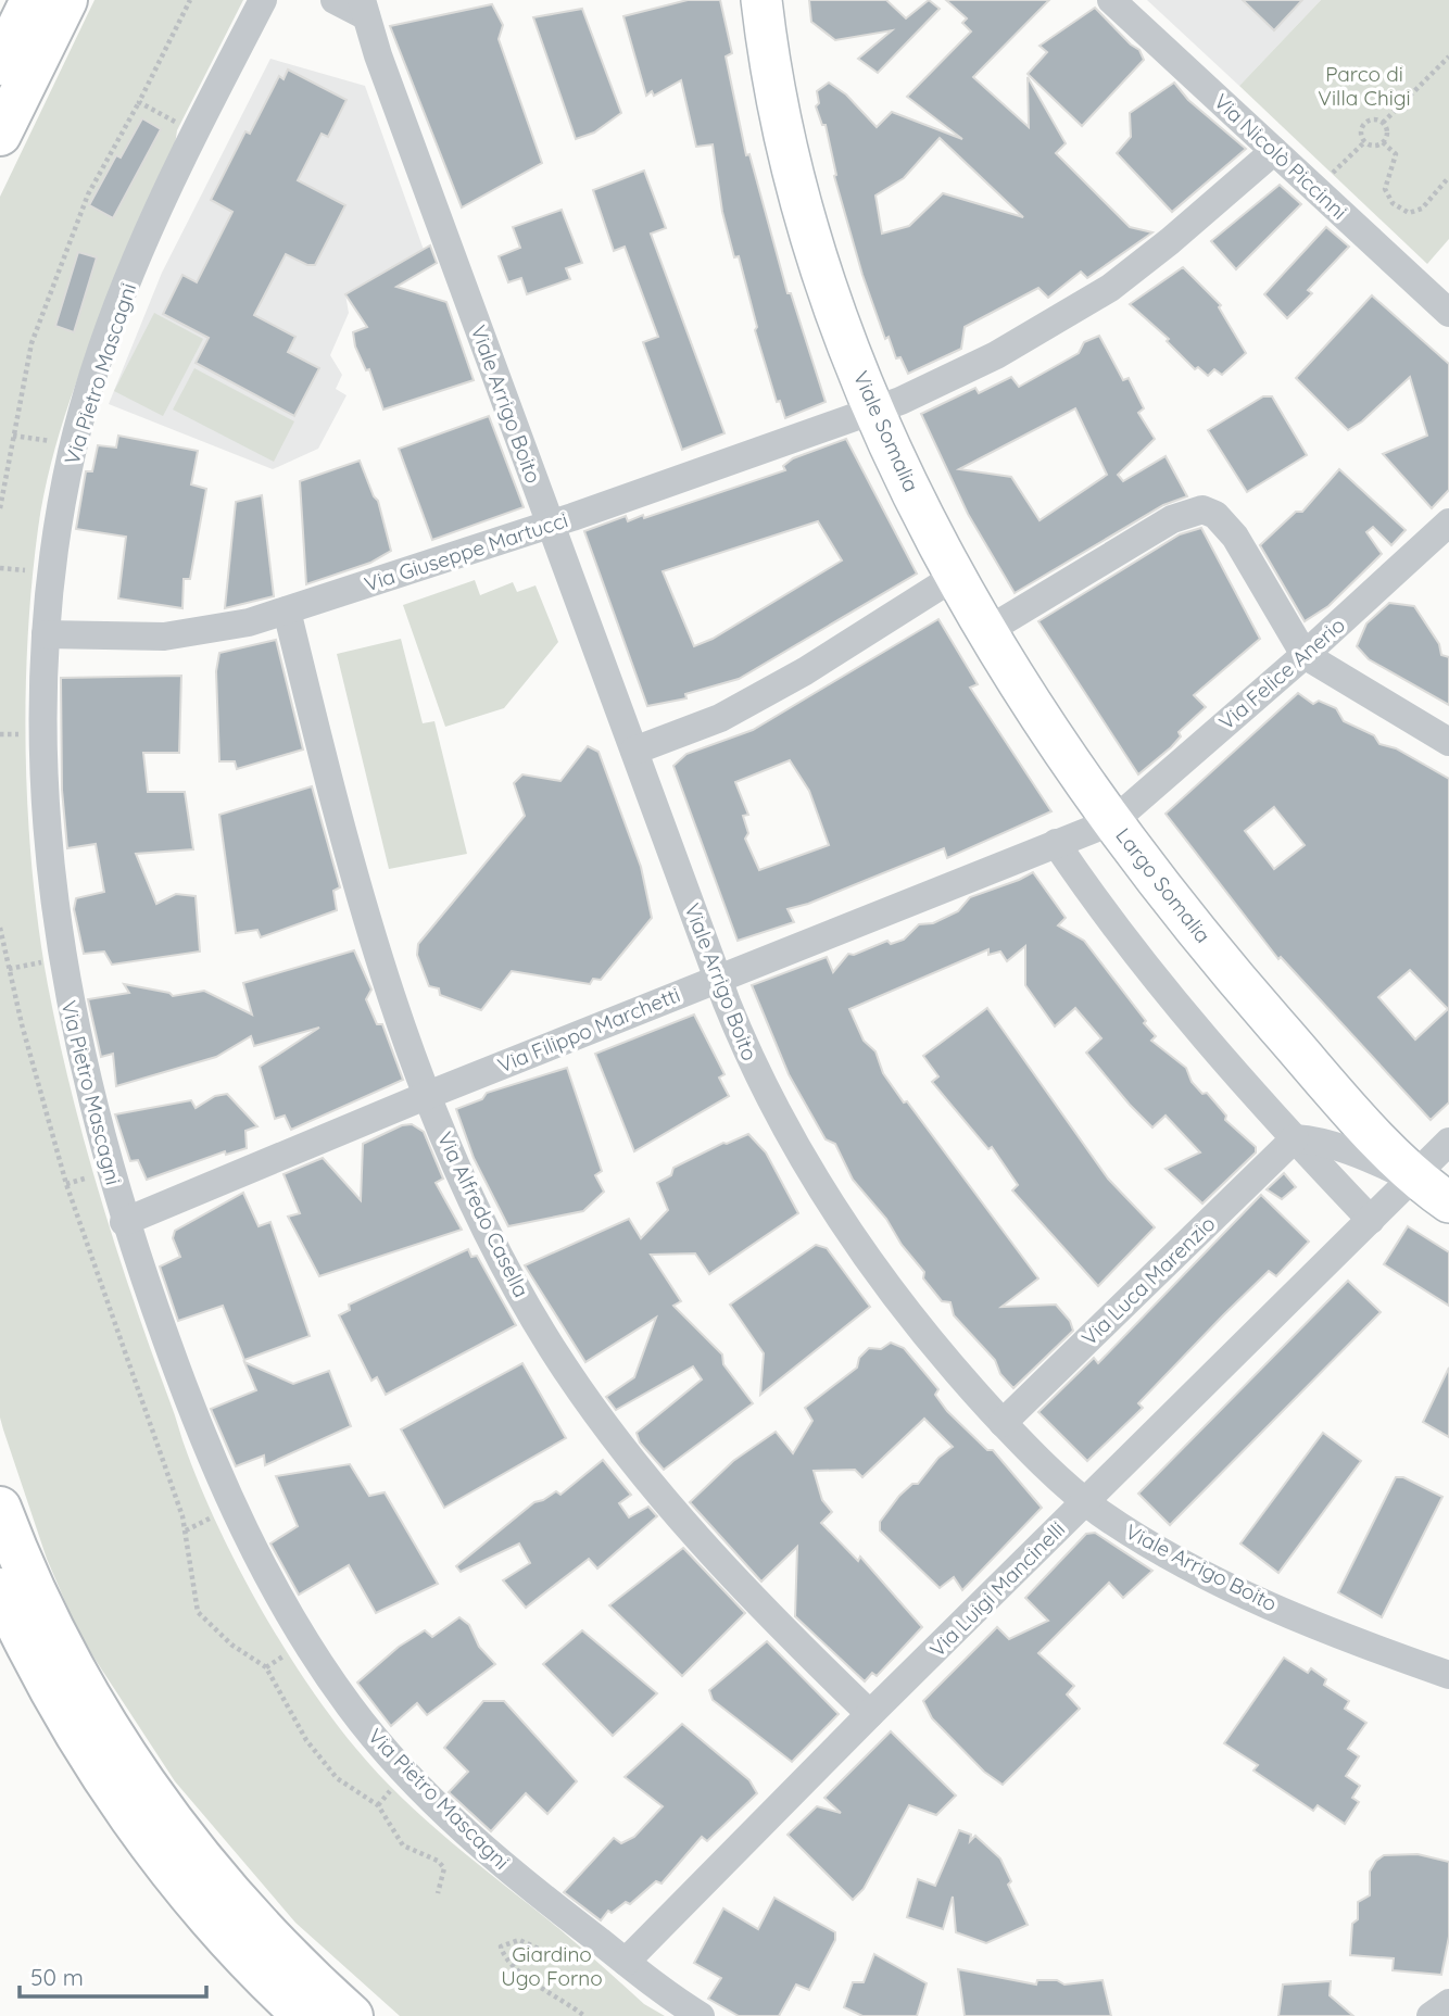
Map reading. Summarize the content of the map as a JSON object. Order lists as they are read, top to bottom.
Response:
{
  "streets": {
    "main road": ["Viale Somalia", "Largo Somalia"],
    "street": [
      "Via Nicolò Piccinni",
      "Via Pietro Mascagni",
      "Viale Arrigo Boito",
      "Via Giuseppe Martucci",
      "Via Felice Anerio",
      "Via Filippo Marchetti",
      "Via Alfredo Casella",
      "Via Luca Marenzio",
      "Via Luigi Mancinelli"
    ]
  },
  "crossings": [
    ["Via Nicolò Piccinni", "Via Giuseppe Martucci"],
    ["Via Pietro Mascagni", "Via Giuseppe Martucci"],
    ["Via Pietro Mascagni", "Via Filippo Marchetti"],
    ["Via Pietro Mascagni", "Via Luigi Mancinelli"],
    ["Viale Arrigo Boito", "Via Giuseppe Martucci"],
    ["Viale Arrigo Boito", "Via Filippo Marchetti"],
    ["Viale Arrigo Boito", "Via Luca Marenzio"],
    ["Viale Arrigo Boito", "Via Luigi Mancinelli"],
    ["Viale Somalia", "Via Giuseppe Martucci"],
    ["Viale Somalia", "Via Felice Anerio"],
    ["Viale Somalia", "Largo Somalia"],
    ["Via Giuseppe Martucci", "Via Alfredo Casella"],
    ["Via Felice Anerio", "Largo Somalia"],
    ["Largo Somalia", "Via Filippo Marchetti"],
    ["Via Filippo Marchetti", "Via Alfredo Casella"],
    ["Via Alfredo Casella", "Via Luigi Mancinelli"]
  ],
  "parks": ["Parco di Villa Chigi", "Giardino Ugo Forno"],
  "scale_bar": "50 m"
}
